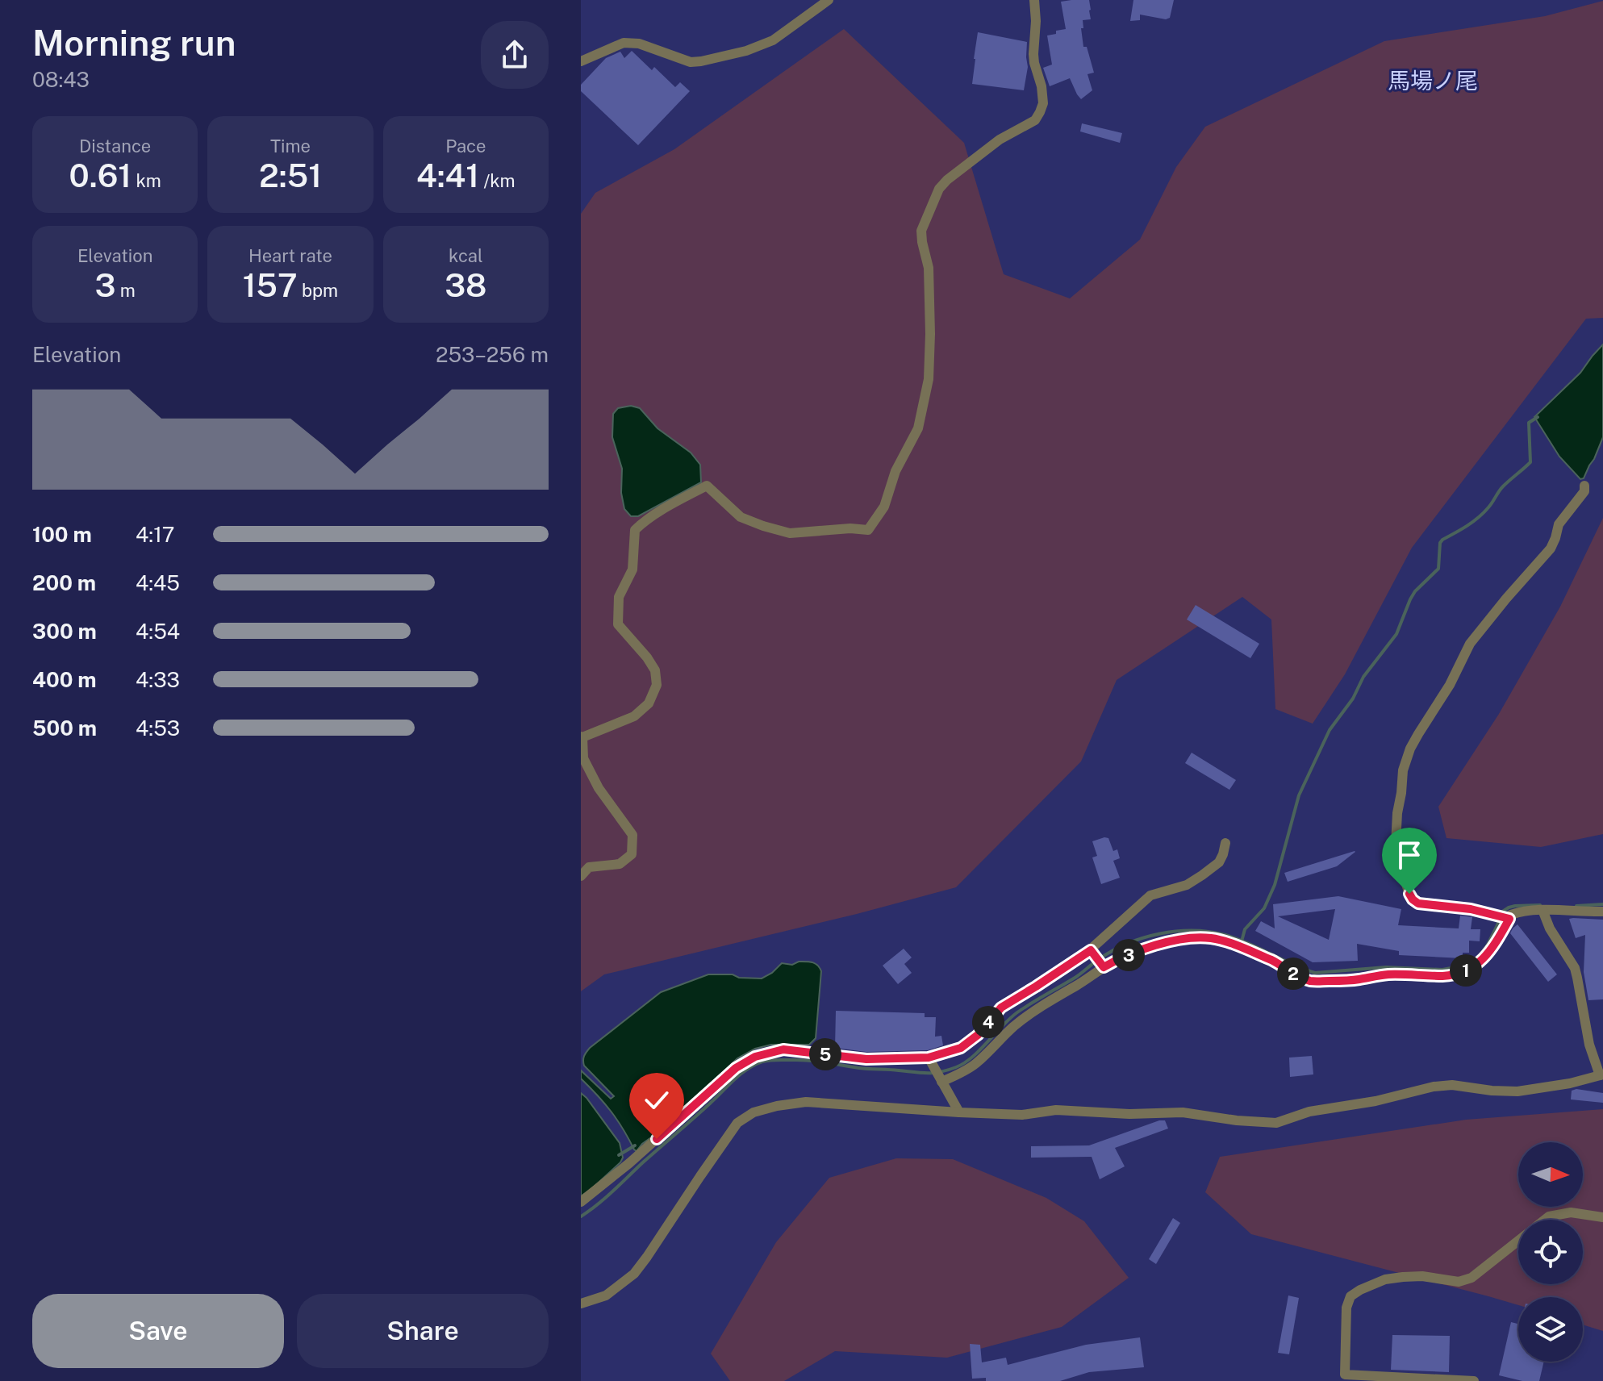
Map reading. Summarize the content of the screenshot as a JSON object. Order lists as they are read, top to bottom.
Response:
{
  "districts": ["馬場ノ尾"],
  "north": "right",
  "page": {
    "heading": ["Morning run", "08:43"],
    "stats": [
      ["Distance", "0.61 km"],
      ["Time", "2:51"],
      ["Pace", "4:41 /km"],
      ["Elevation", "3 m"],
      ["Heart rate", "157 bpm"],
      ["kcal", "38"]
    ],
    "chart": ["Elevation", "253–256 m"],
    "list": [
      {
        "name": "100 m",
        "note": "4:17"
      },
      {
        "name": "200 m",
        "note": "4:45"
      },
      {
        "name": "300 m",
        "note": "4:54"
      },
      {
        "name": "400 m",
        "note": "4:33"
      },
      {
        "name": "500 m",
        "note": "4:53"
      }
    ],
    "pins": [
      "3",
      "1",
      "2",
      "4",
      "5"
    ],
    "buttons": ["Save", "Share"]
  }
}
